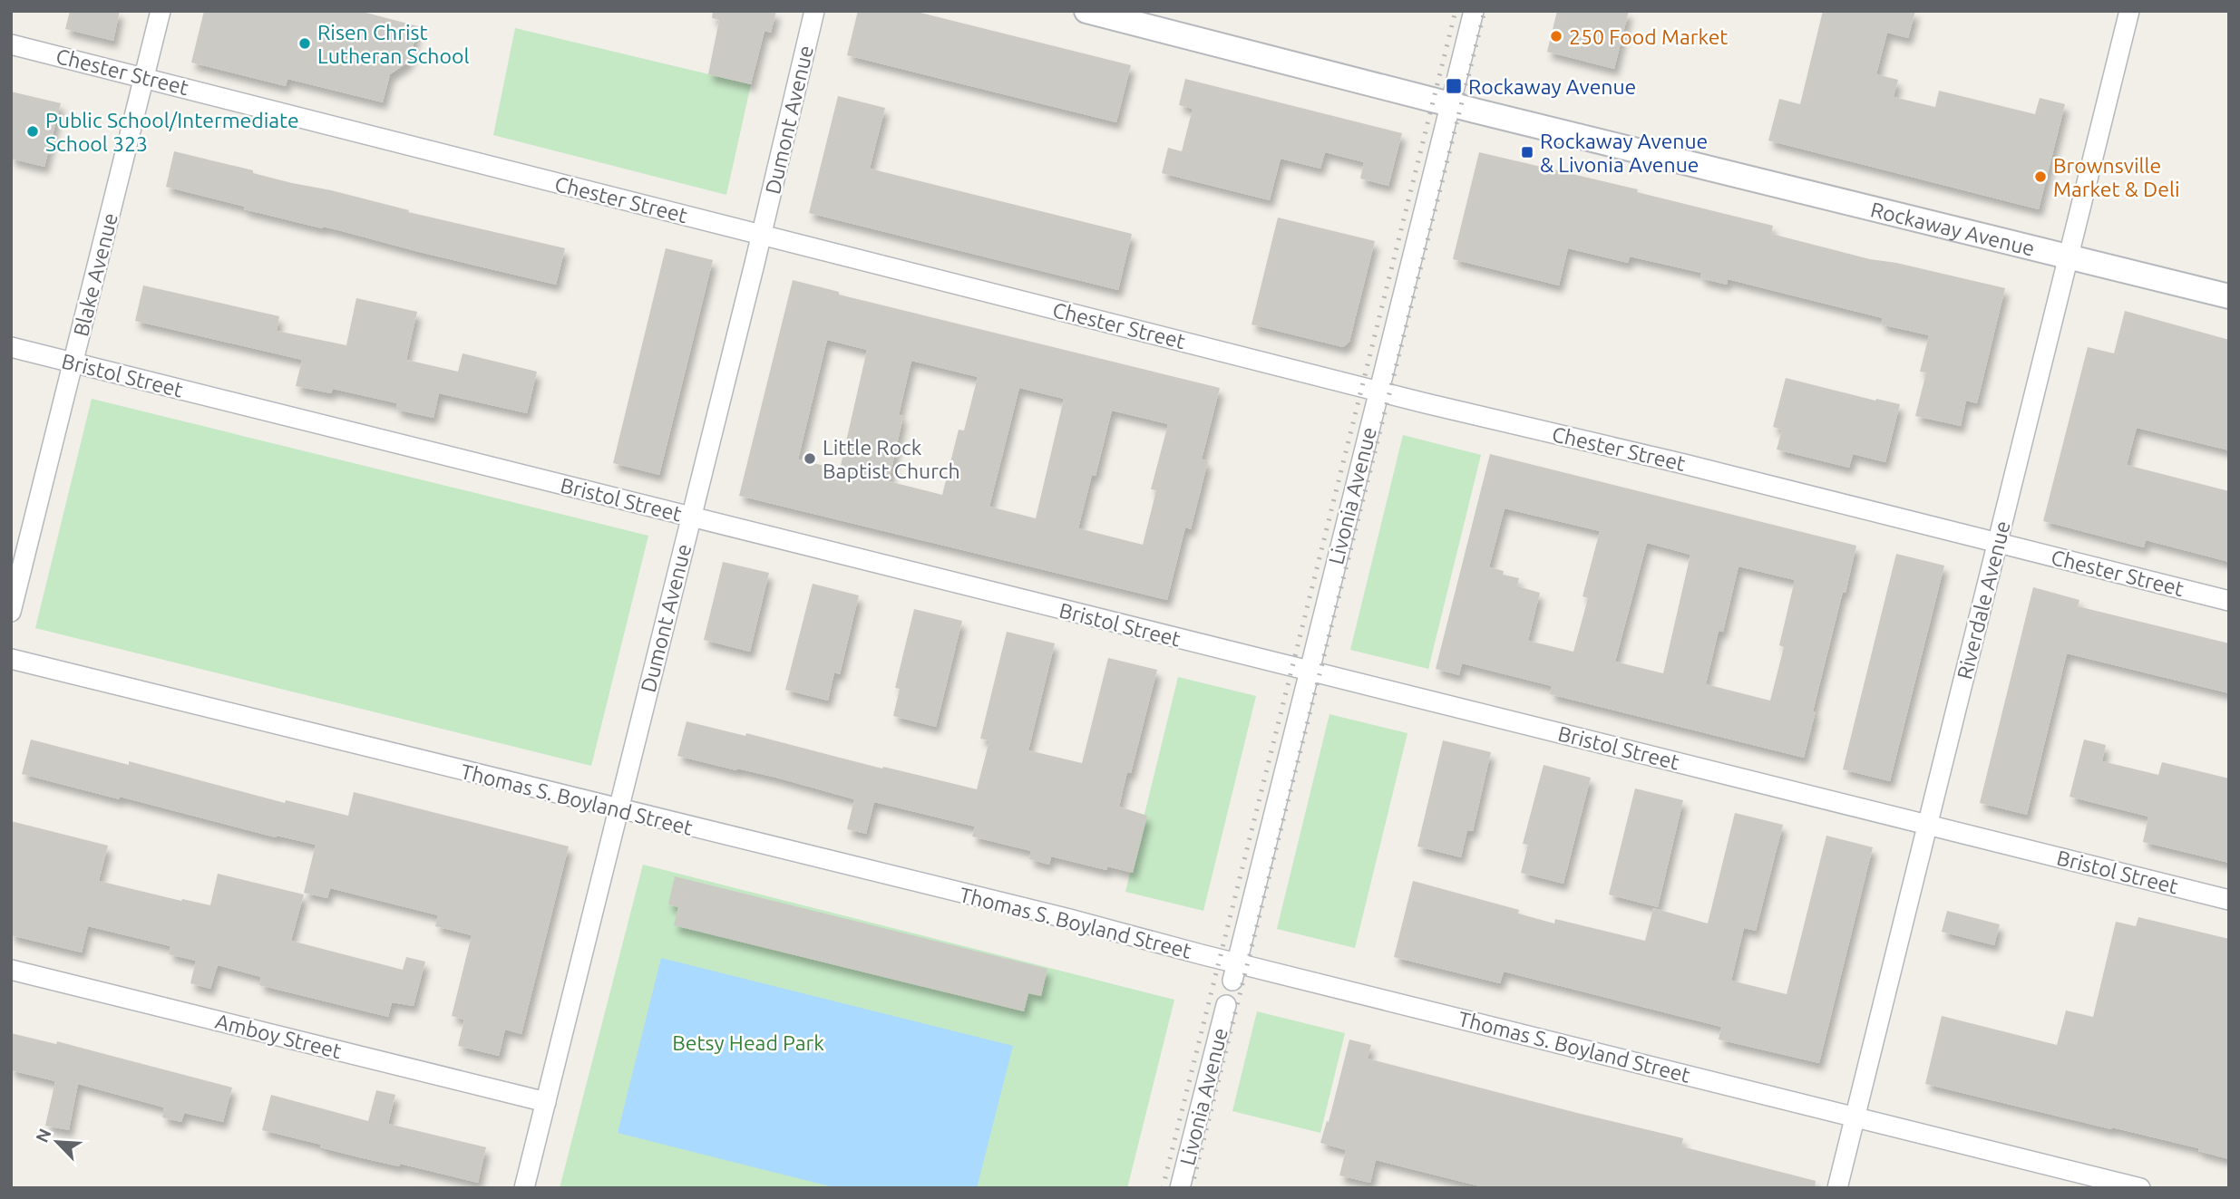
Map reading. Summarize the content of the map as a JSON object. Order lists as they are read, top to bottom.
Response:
{
  "streets": {
    "street": [
      "Chester Street",
      "Dumont Avenue",
      "Rockaway Avenue",
      "Blake Avenue",
      "Bristol Street",
      "Livonia Avenue",
      "Riverdale Avenue",
      "Thomas S. Boyland Street",
      "Amboy Street"
    ]
  },
  "crossings": [
    ["Chester Street", "Dumont Avenue"],
    ["Chester Street", "Blake Avenue"],
    ["Chester Street", "Livonia Avenue"],
    ["Chester Street", "Riverdale Avenue"],
    ["Dumont Avenue", "Bristol Street"],
    ["Dumont Avenue", "Thomas S. Boyland Street"],
    ["Dumont Avenue", "Amboy Street"],
    ["Rockaway Avenue", "Livonia Avenue"],
    ["Rockaway Avenue", "Riverdale Avenue"],
    ["Blake Avenue", "Bristol Street"],
    ["Bristol Street", "Livonia Avenue"],
    ["Bristol Street", "Riverdale Avenue"],
    ["Livonia Avenue", "Thomas S. Boyland Street"],
    ["Riverdale Avenue", "Thomas S. Boyland Street"]
  ],
  "parks": ["Betsy Head Park"],
  "places": {
    "other": [
      "250 Food Market",
      "Risen Christ Lutheran School",
      "Public School/Intermediate School 323",
      "Brownsville Market & Deli",
      "Little Rock Baptist Church"
    ],
    "transit": ["Rockaway Avenue", "Rockaway Avenue & Livonia Avenue"]
  },
  "north": "top left"
}
